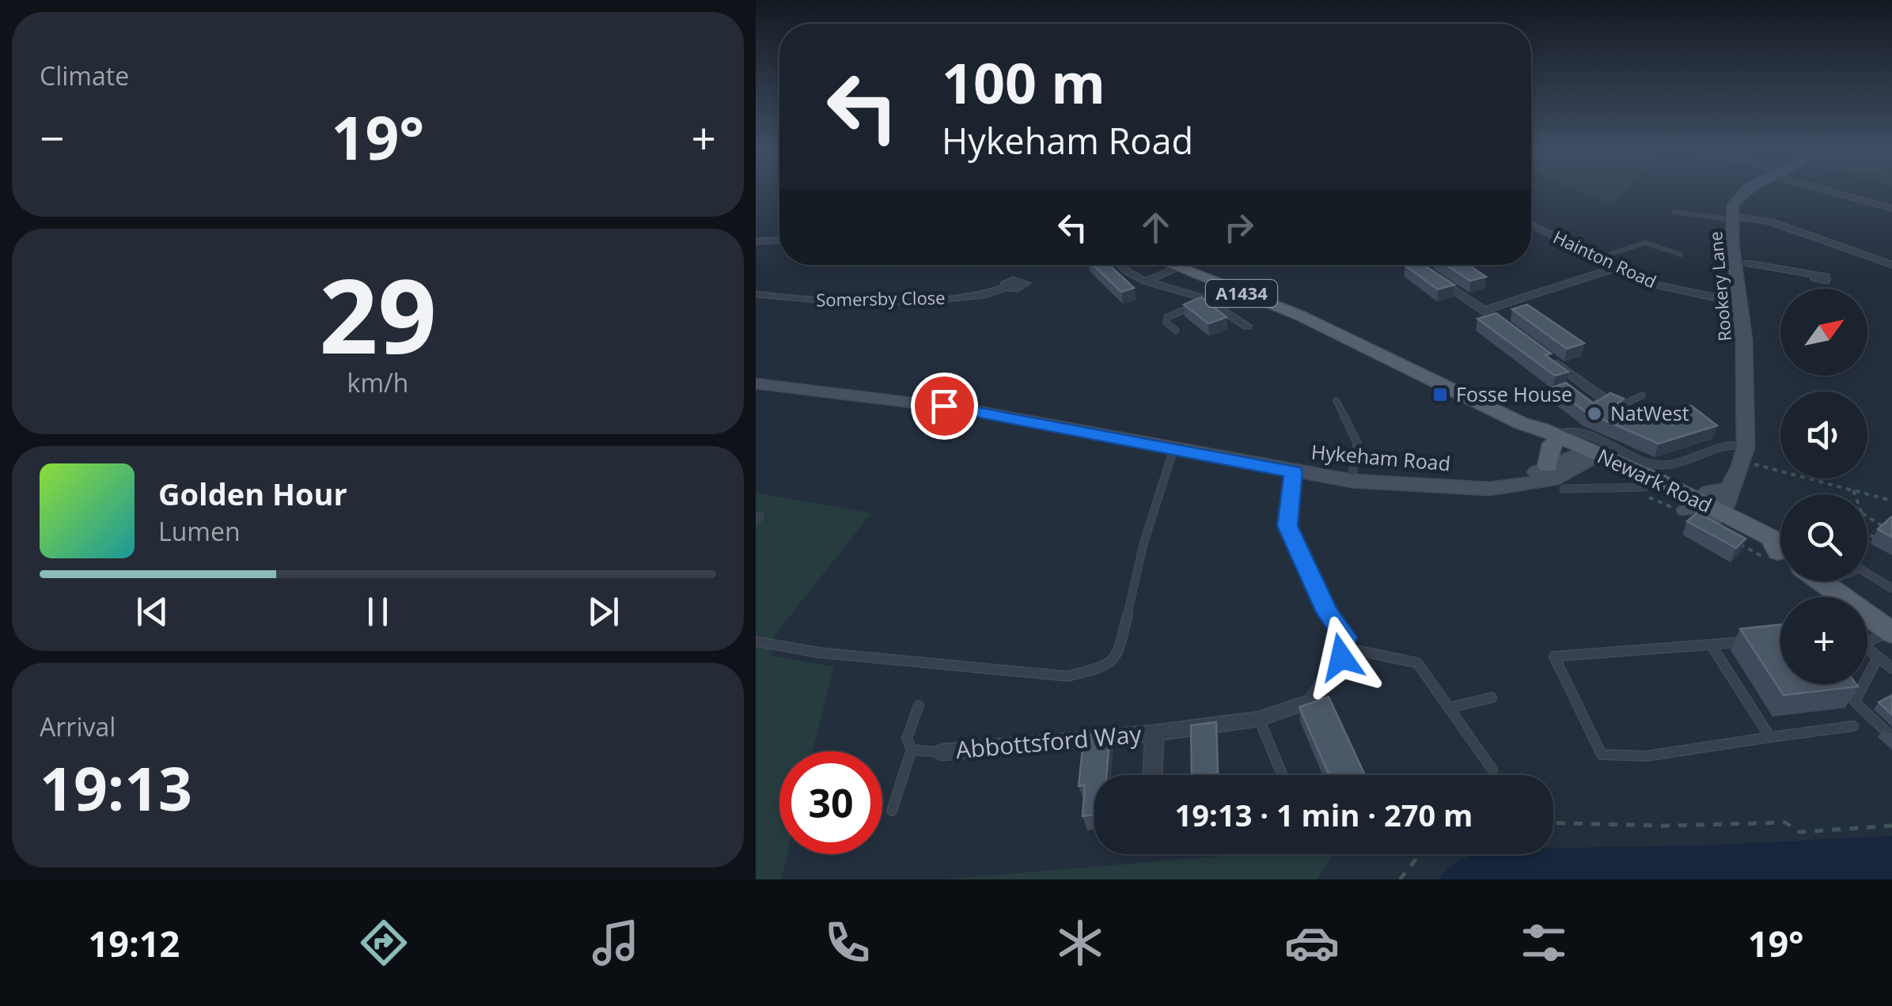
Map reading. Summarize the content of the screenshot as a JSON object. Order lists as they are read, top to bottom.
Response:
{
  "streets": {
    "main road": ["A1434", "Newark Road"],
    "street": [
      "Hainton Road",
      "Rookery Lane",
      "Somersby Close",
      "Hykeham Road",
      "Abbottsford Way"
    ]
  },
  "crossings": [
    ["Hainton Road", "Rookery Lane"],
    ["Rookery Lane", "Newark Road"],
    ["A1434", "Newark Road"],
    ["Hykeham Road", "Newark Road"]
  ],
  "places": {
    "transit": ["Fosse House"],
    "other": ["NatWest"]
  },
  "north": "top right",
  "page": {
    "tile": [
      "Climate",
      ["29", "km/h"],
      ["Arrival", "19:13"]
    ],
    "turn": ["100 m", "Hykeham Road"],
    "heat": ["−", "19°", "+"],
    "map_buttons": "+",
    "song": ["Golden Hour", "Lumen"],
    "limit": "30",
    "trip": "19:13 · 1 min · 270 m",
    "tabs": ["19:12", "19°"]
  }
}
